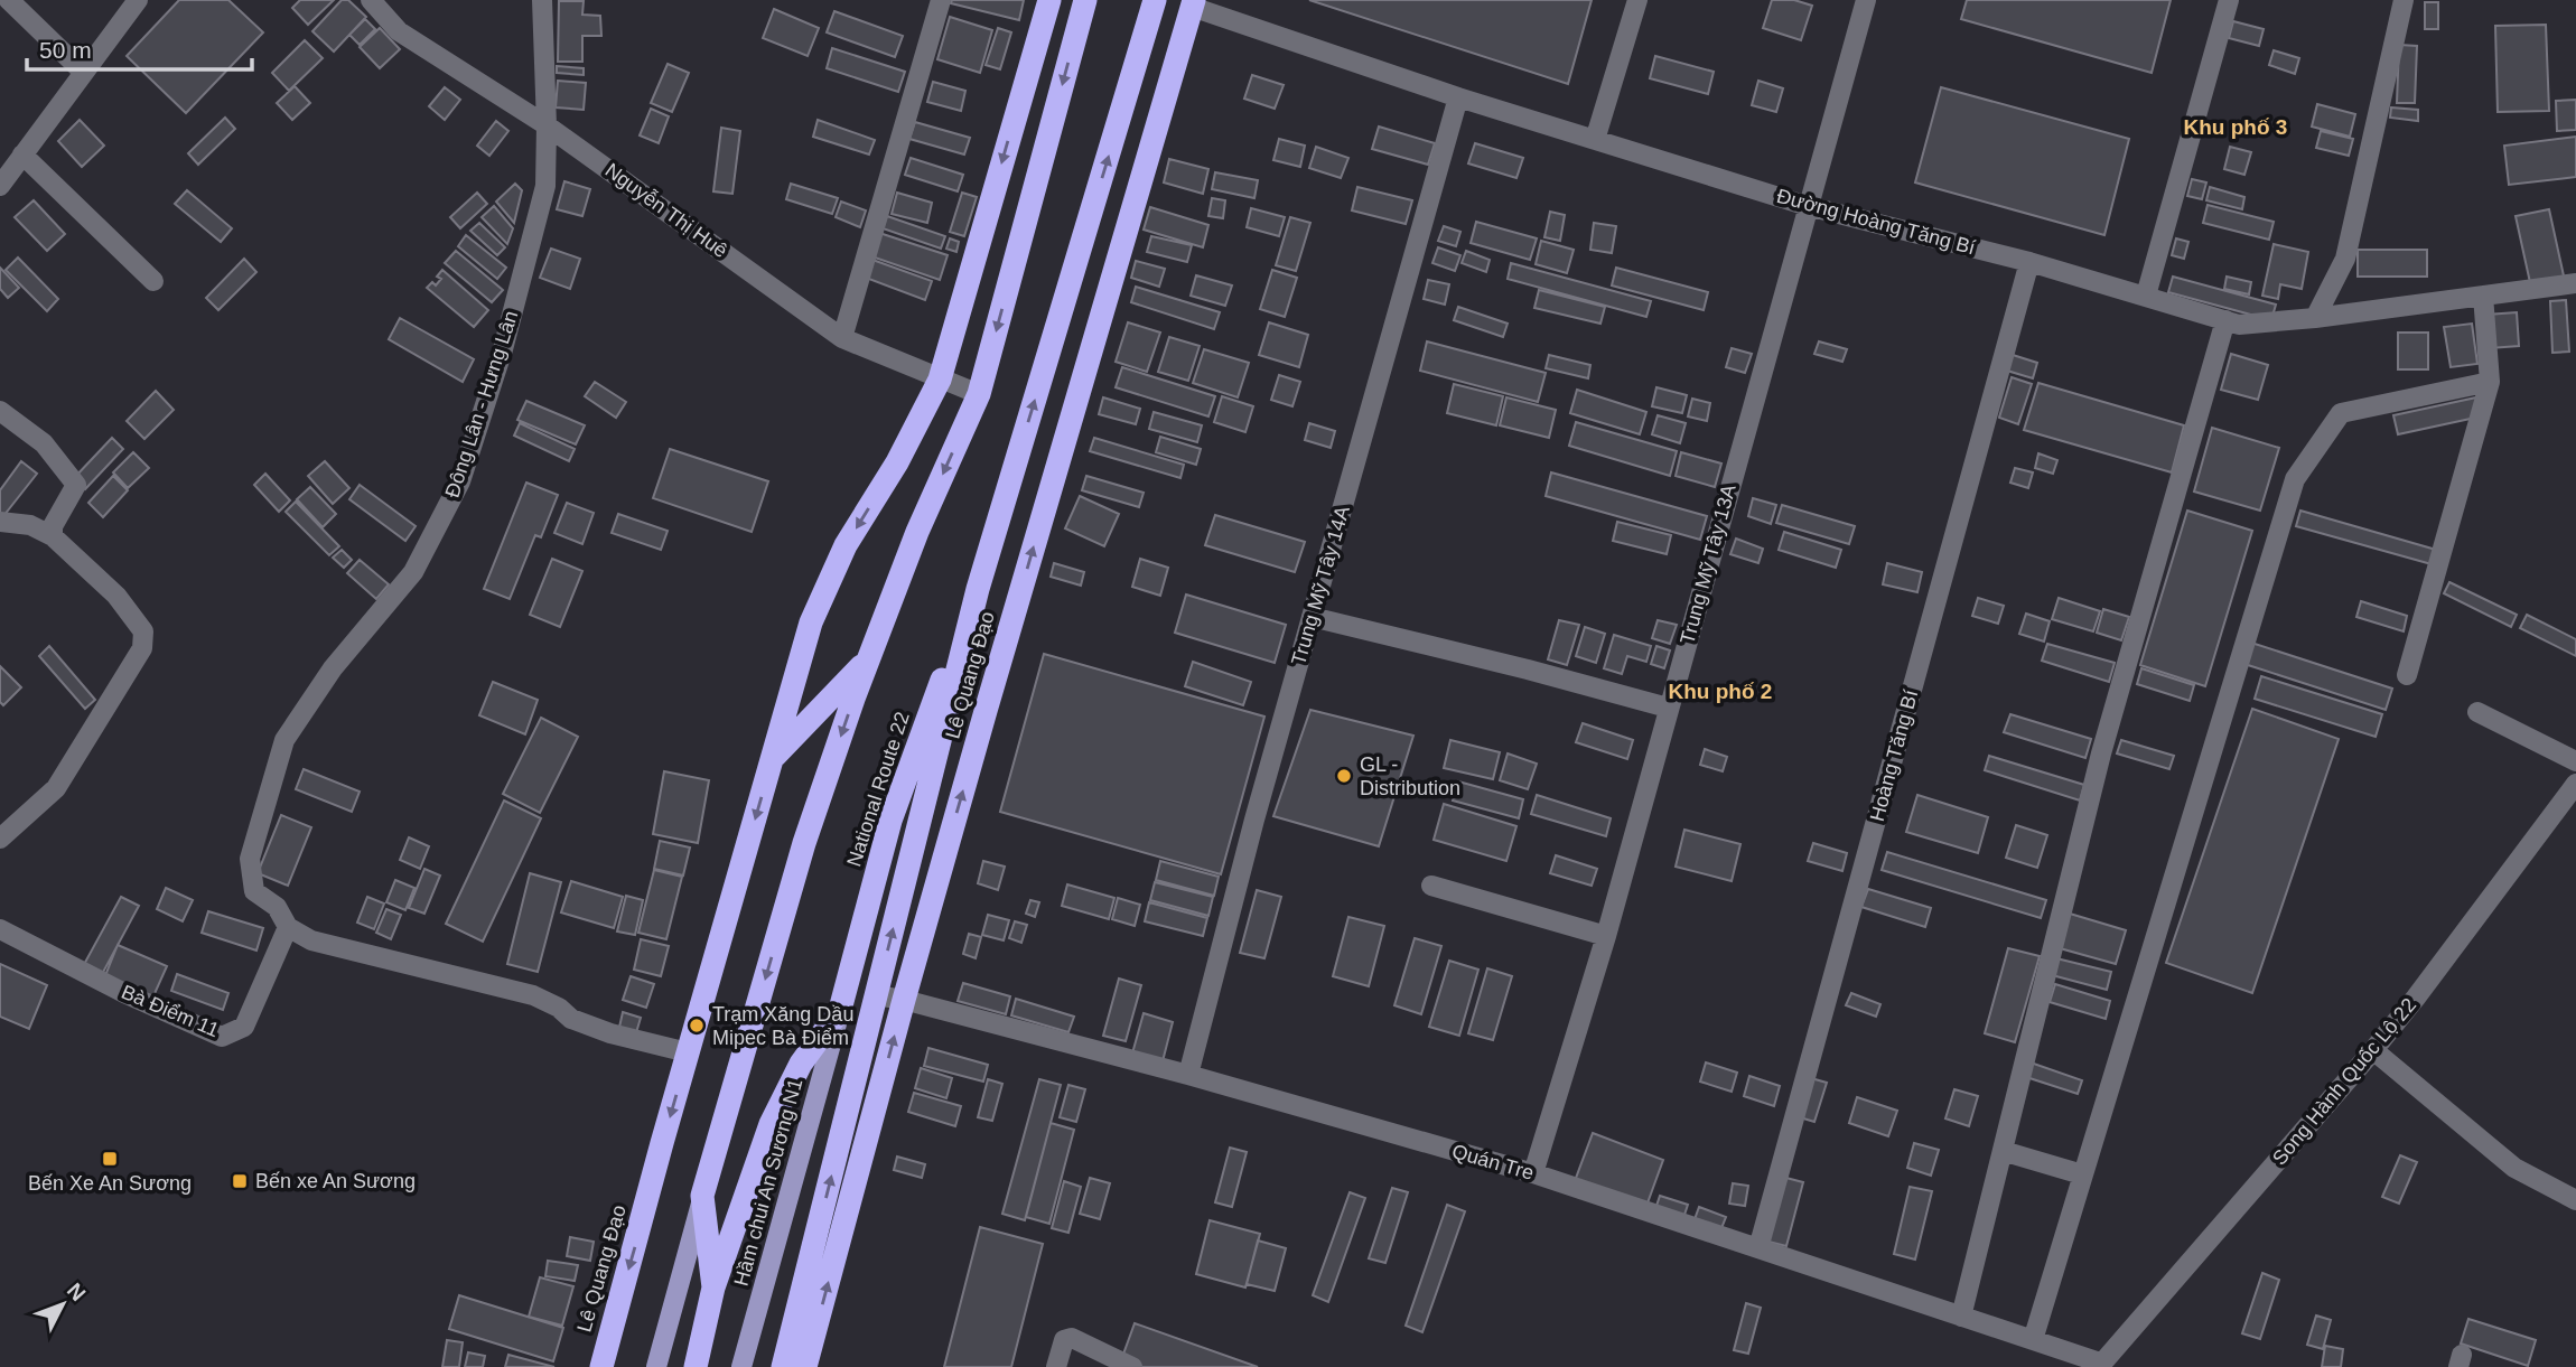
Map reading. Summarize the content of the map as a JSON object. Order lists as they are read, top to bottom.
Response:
{
  "streets": {
    "highway": ["Lê Quang Đạo", "National Route 22"],
    "main road": ["Hầm chui An Sương N1"],
    "street": [
      "Nguyễn Thị Huê",
      "Đường Hoàng Tăng Bí",
      "Đông Lân - Hưng Lân",
      "Trung Mỹ Tây 13A",
      "Trung Mỹ Tây 14A",
      "Hoàng Tăng Bí",
      "Bà Điểm 11",
      "Song Hành Quốc Lộ 22",
      "Quán Tre"
    ]
  },
  "crossings": [
    ["Nguyễn Thị Huê", "Đông Lân - Hưng Lân"],
    ["Đường Hoàng Tăng Bí", "Trung Mỹ Tây 13A"],
    ["Đường Hoàng Tăng Bí", "Trung Mỹ Tây 14A"],
    ["Đường Hoàng Tăng Bí", "Lê Quang Đạo"],
    ["Đường Hoàng Tăng Bí", "Hoàng Tăng Bí"],
    ["Đông Lân - Hưng Lân", "Bà Điểm 11"],
    ["Trung Mỹ Tây 13A", "Quán Tre"],
    ["Trung Mỹ Tây 14A", "Quán Tre"],
    ["Lê Quang Đạo", "National Route 22"],
    ["Lê Quang Đạo", "Quán Tre"],
    ["Hoàng Tăng Bí", "Quán Tre"],
    ["National Route 22", "Hầm chui An Sương N1"],
    ["Song Hành Quốc Lộ 22", "Quán Tre"]
  ],
  "districts": ["Khu phố 3", "Khu phố 2"],
  "places": {
    "other": ["GL - Distribution", "Trạm Xăng Dầu Mipec Bà Điểm"],
    "transit": ["Bến Xe An Sương", "Bến xe An Sương"]
  },
  "scale_bar": "50 m",
  "north": "top right"
}
